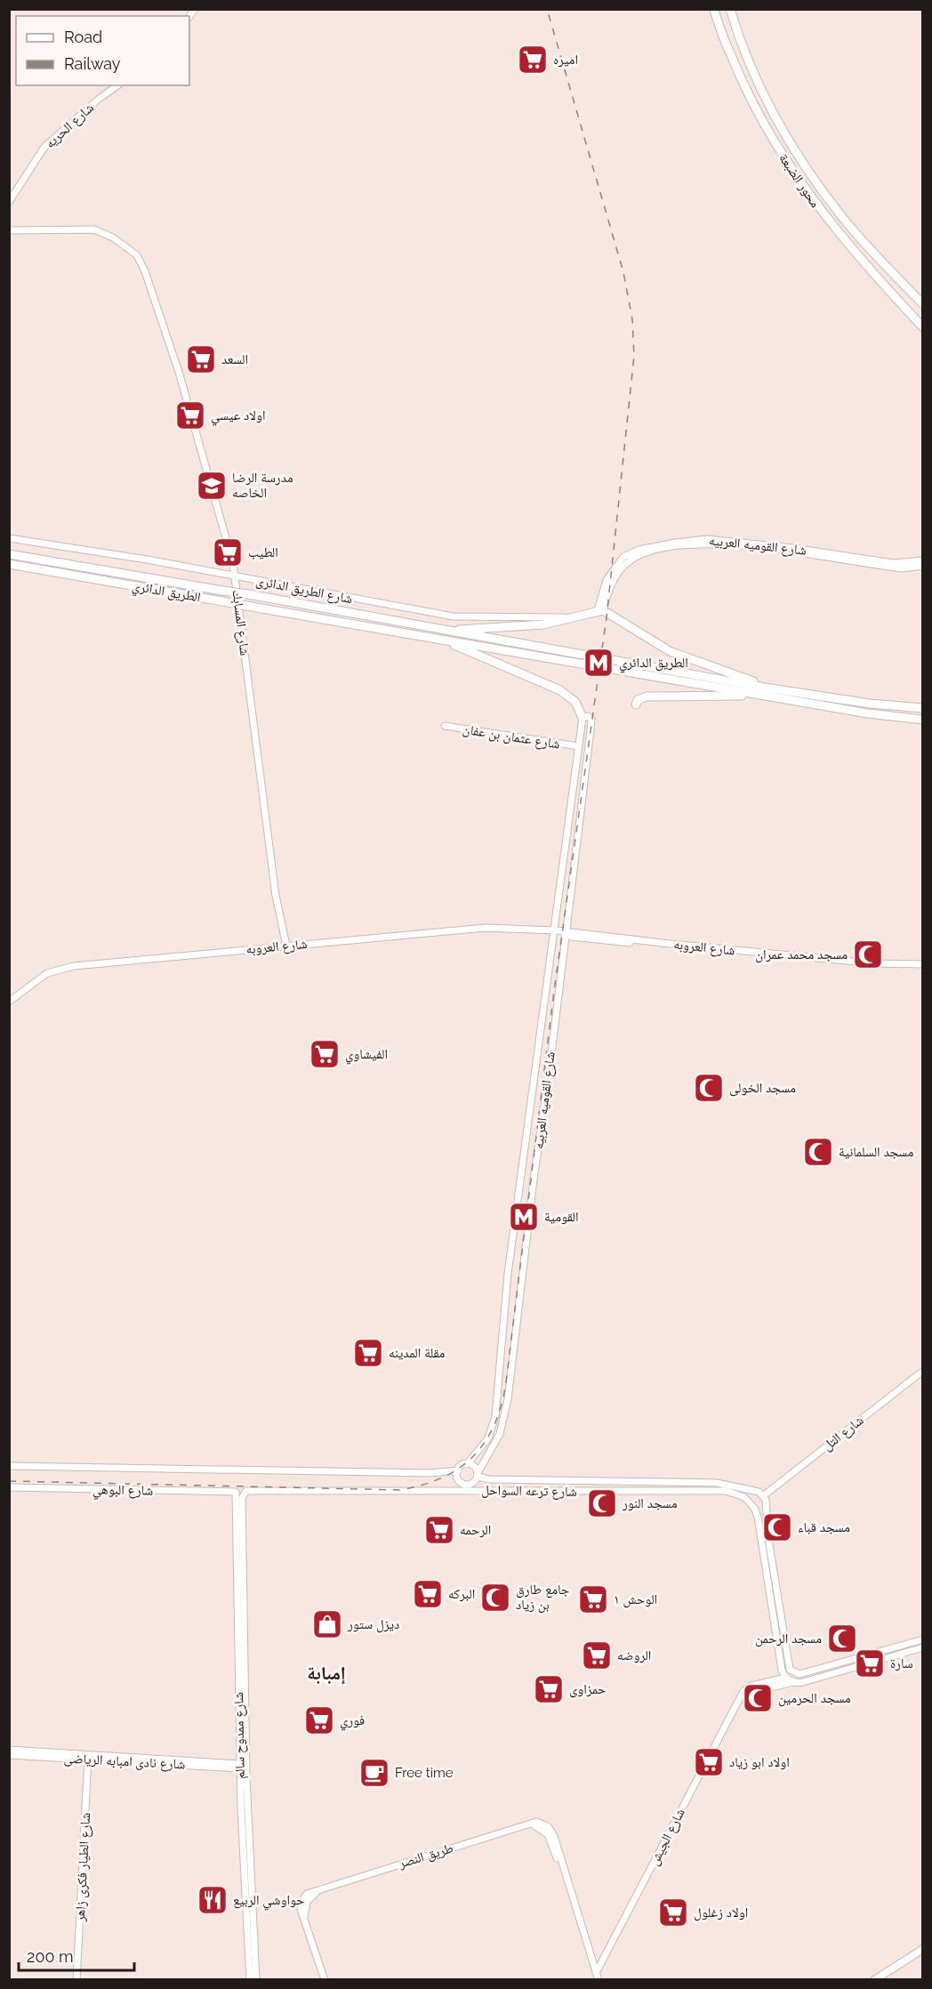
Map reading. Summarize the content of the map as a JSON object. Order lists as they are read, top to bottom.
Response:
{
  "streets": {
    "highway": ["محور الضبعة", "الطريق الدائري"],
    "street": [
      "شارع الحريه",
      "شارع القوميه العربيه",
      "شارع الطريق الدائرى",
      "شارع المسابك",
      "شارع عثمان بن عفان",
      "شارع العروبه",
      "شارع التل",
      "شارع البوهي",
      "شارع ترعه السواحل",
      "شارع ممدوح سالم",
      "شارع نادى امبابه الرياضى",
      "شارع الجيش",
      "طريق النصر",
      "شارع الطيار فكرى زاهر"
    ]
  },
  "crossings": [
    ["شارع القوميه العربيه", "شارع عثمان بن عفان"],
    ["شارع القوميه العربيه", "شارع العروبه"],
    ["شارع القوميه العربيه", "شارع البوهي"],
    ["شارع القوميه العربيه", "شارع ترعه السواحل"],
    ["شارع الطريق الدائرى", "شارع المسابك"],
    ["شارع المسابك", "شارع العروبه"],
    ["شارع التل", "شارع ترعه السواحل"],
    ["شارع البوهي", "شارع ترعه السواحل"],
    ["شارع البوهي", "شارع ممدوح سالم"],
    ["شارع ترعه السواحل", "شارع ممدوح سالم"],
    ["شارع ترعه السواحل", "شارع الجيش"],
    ["شارع ممدوح سالم", "شارع نادى امبابه الرياضى"],
    ["شارع نادى امبابه الرياضى", "شارع الطيار فكرى زاهر"],
    ["شارع الجيش", "طريق النصر"]
  ],
  "districts": ["إمبابة"],
  "places": {
    "supermarket": [
      "اميره",
      "السعد",
      "اولاد عيسي",
      "الطيب",
      "الفيشاوي",
      "مقلة المدينه",
      "الرحمه",
      "البركه",
      "الوحش ١",
      "الروضه",
      "سارة",
      "حمزاوى",
      "فوري",
      "اولاد ابو زياد",
      "اولاد زغلول"
    ],
    "school or university": ["مدرسة الرضا الخاصه"],
    "metro station": ["الطريق الدائري", "القومية"],
    "mosque": [
      "مسجد محمد عمران",
      "مسجد الخولى",
      "مسجد السلمانية",
      "مسجد النور",
      "مسجد قباء",
      "جامع طارق بن زياد",
      "مسجد الرحمن",
      "مسجد الحرمين"
    ],
    "shop": ["ديزل ستور"],
    "cafe": ["Free time"],
    "restaurant": ["حواوشي الربيع"]
  },
  "legend": ["Road", "Railway"],
  "scale_bar": "200 m"
}
